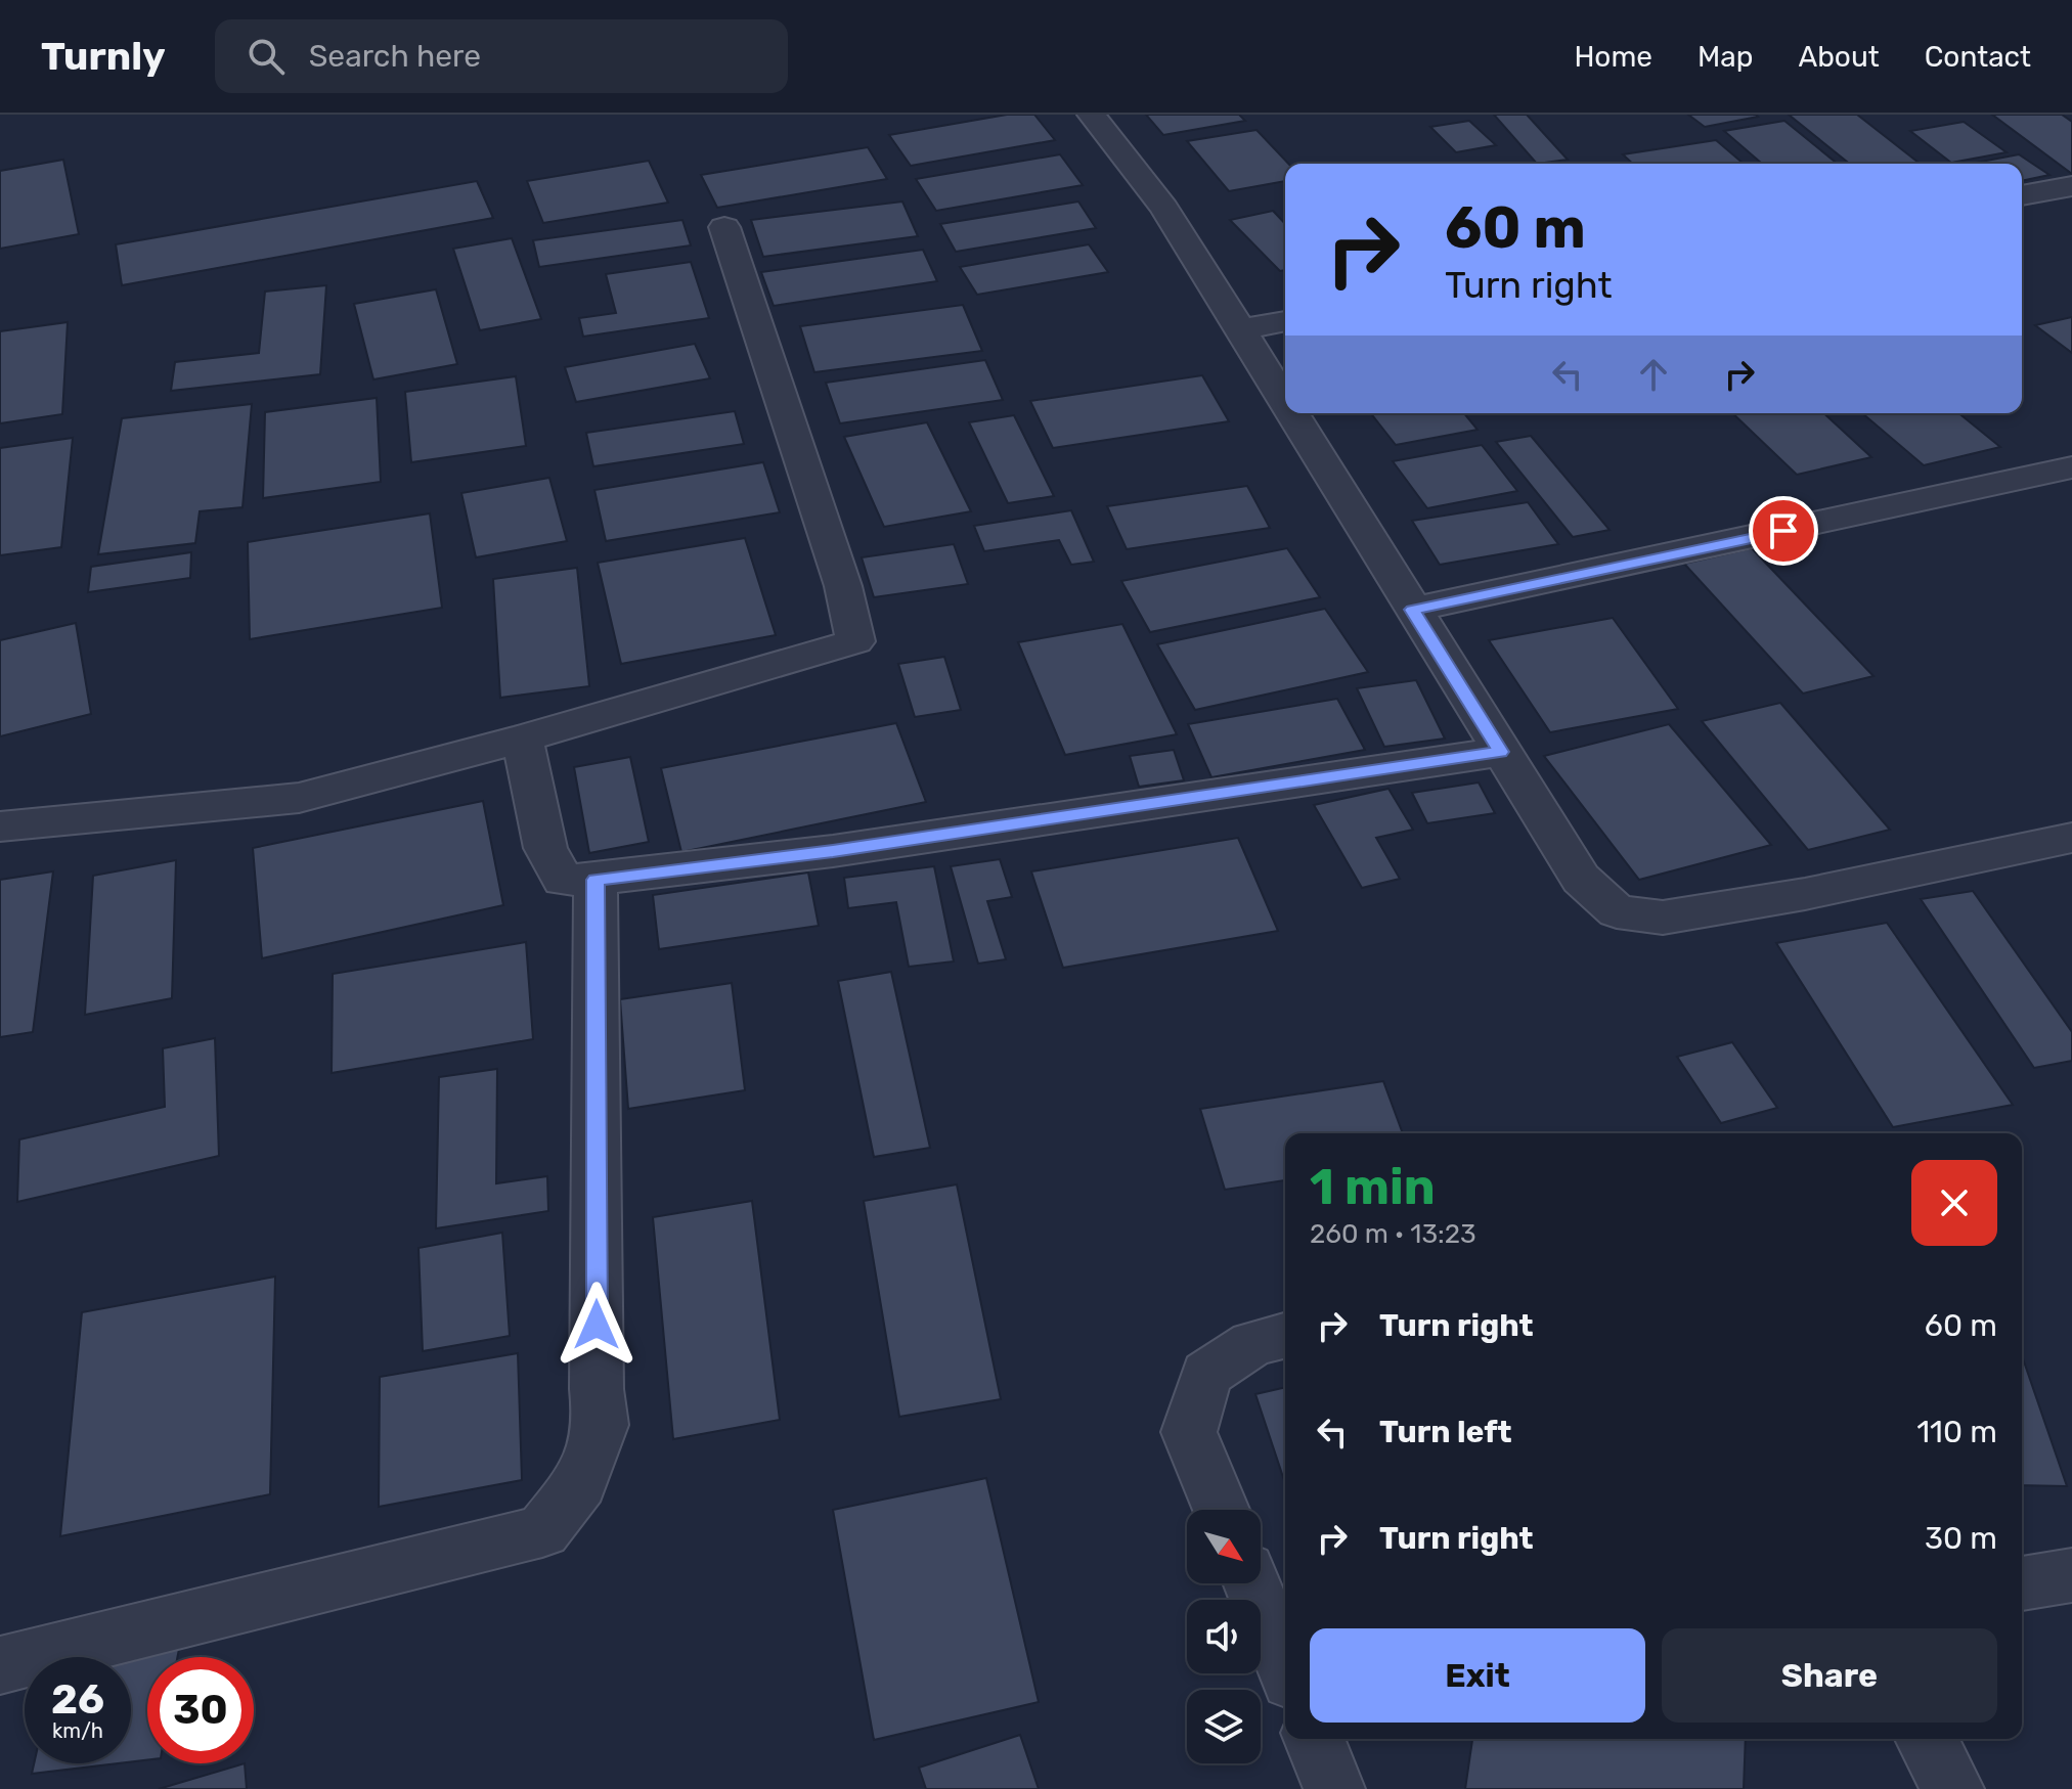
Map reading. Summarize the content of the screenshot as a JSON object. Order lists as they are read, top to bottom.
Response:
{
  "north": "bottom right",
  "page": {
    "header": "Turnly",
    "search": "Search here",
    "nav": [
      "Home",
      "Map",
      "About",
      "Contact"
    ],
    "turn": ["60 m", "Turn right"],
    "heading": ["1 min", "260 m · 13:23"],
    "list": [
      {
        "name": "Turn right",
        "value": "60 m"
      },
      {
        "name": "Turn left",
        "value": "110 m"
      },
      {
        "name": "Turn right",
        "value": "30 m"
      }
    ],
    "buttons": ["Exit", "Share"],
    "speed": "26 km/h",
    "limit": "30"
  }
}
